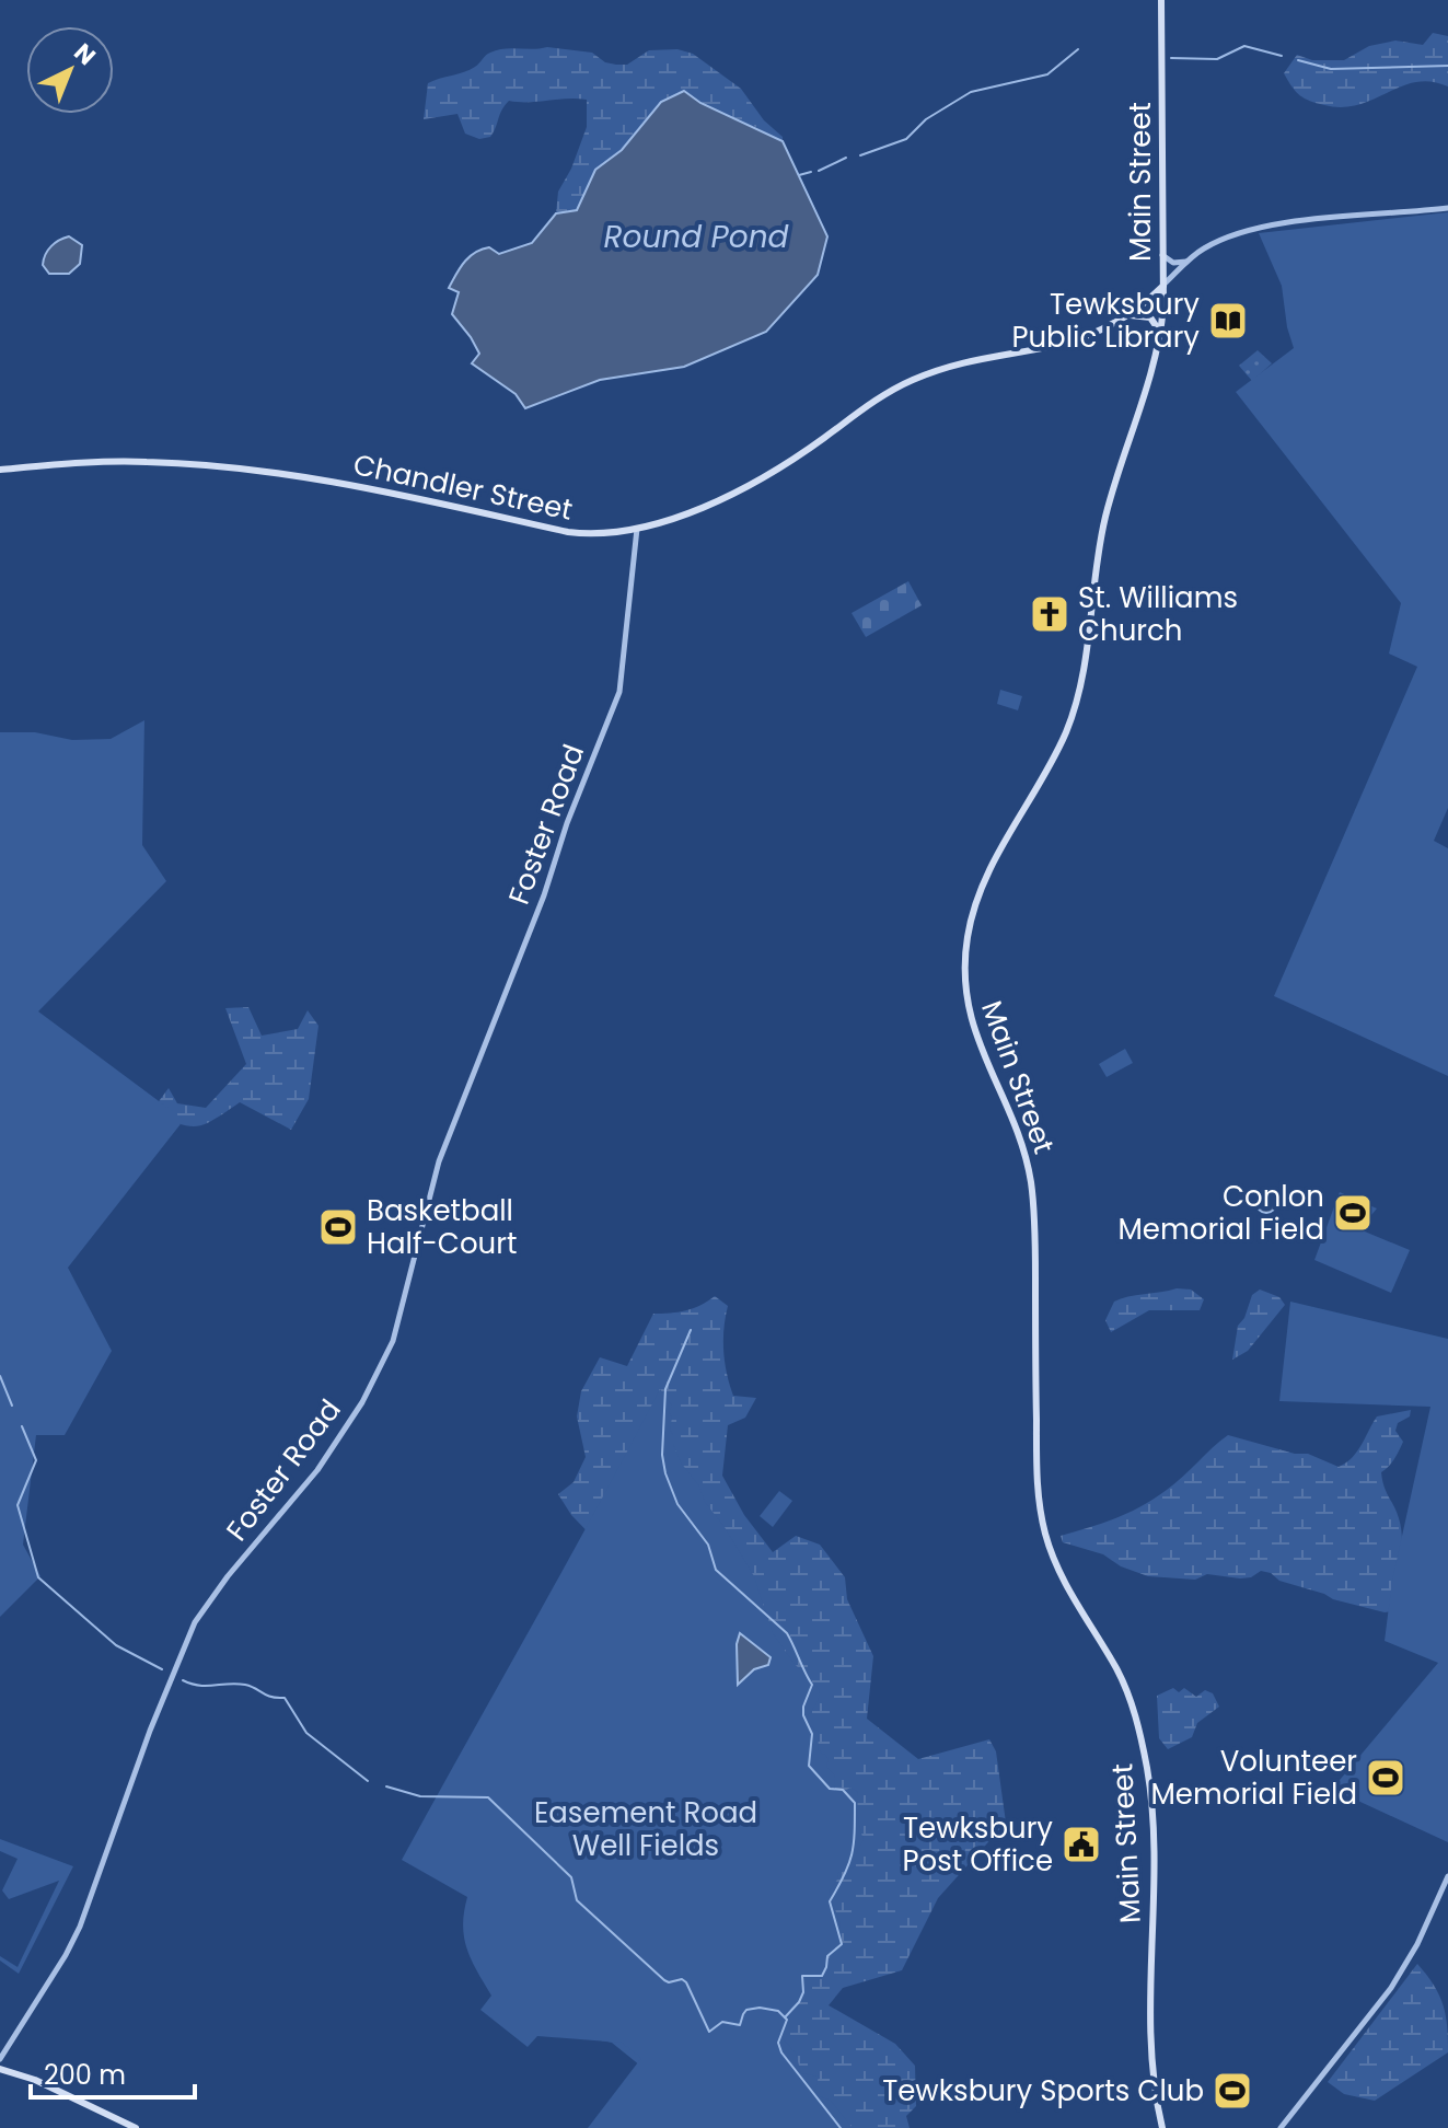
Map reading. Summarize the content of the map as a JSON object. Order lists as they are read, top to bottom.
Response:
{
  "streets": {
    "main road": ["Main Street", "Chandler Street"],
    "street": ["Foster Road"]
  },
  "crossings": [
    ["Main Street", "Chandler Street"],
    ["Chandler Street", "Foster Road"]
  ],
  "water": ["Round Pond"],
  "parks": ["Easement Road Well Fields"],
  "places": {
    "library": ["Tewksbury Public Library"],
    "church": ["St. Williams Church"],
    "sports": [
      "Conlon Memorial Field",
      "Basketball Half-Court",
      "Volunteer Memorial Field",
      "Tewksbury Sports Club"
    ],
    "public building": ["Tewksbury Post Office"]
  },
  "scale_bar": "200 m",
  "north": "top right"
}
